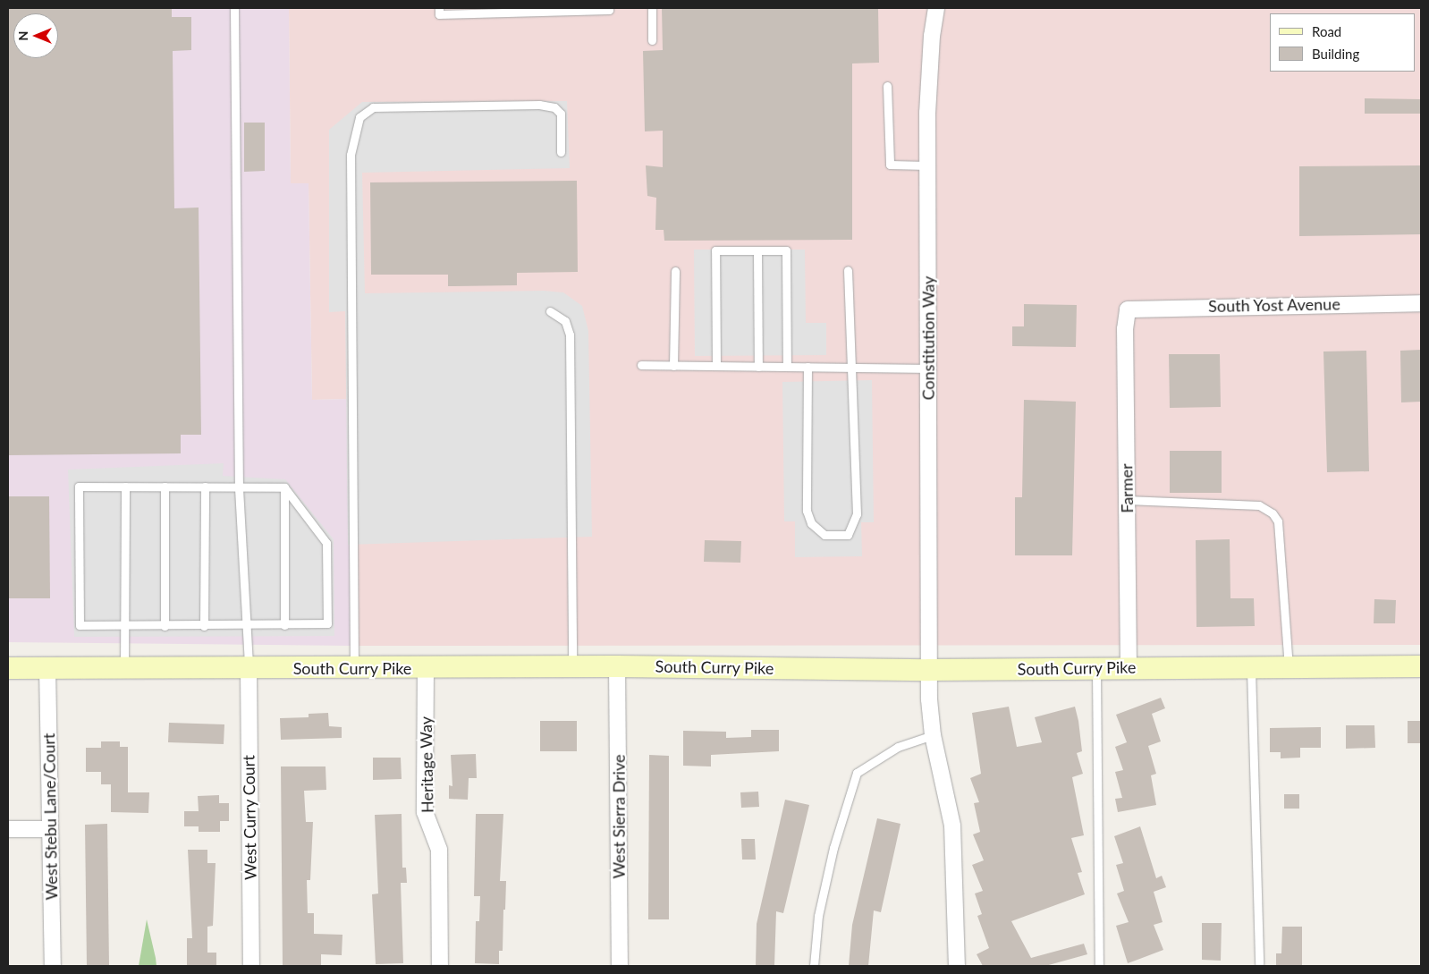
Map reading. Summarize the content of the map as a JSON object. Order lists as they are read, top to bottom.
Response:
{
  "streets": {
    "main road": ["South Curry Pike"],
    "street": [
      "South Yost Avenue",
      "Constitution Way",
      "Farmer",
      "Heritage Way",
      "West Stebu Lane/Court",
      "West Sierra Drive",
      "West Curry Court"
    ]
  },
  "crossings": [
    ["South Yost Avenue", "Farmer"],
    ["Constitution Way", "South Curry Pike"],
    ["Farmer", "South Curry Pike"],
    ["South Curry Pike", "Heritage Way"],
    ["South Curry Pike", "West Stebu Lane/Court"],
    ["South Curry Pike", "West Sierra Drive"],
    ["South Curry Pike", "West Curry Court"]
  ],
  "legend": ["Road", "Building"],
  "north": "left"
}
